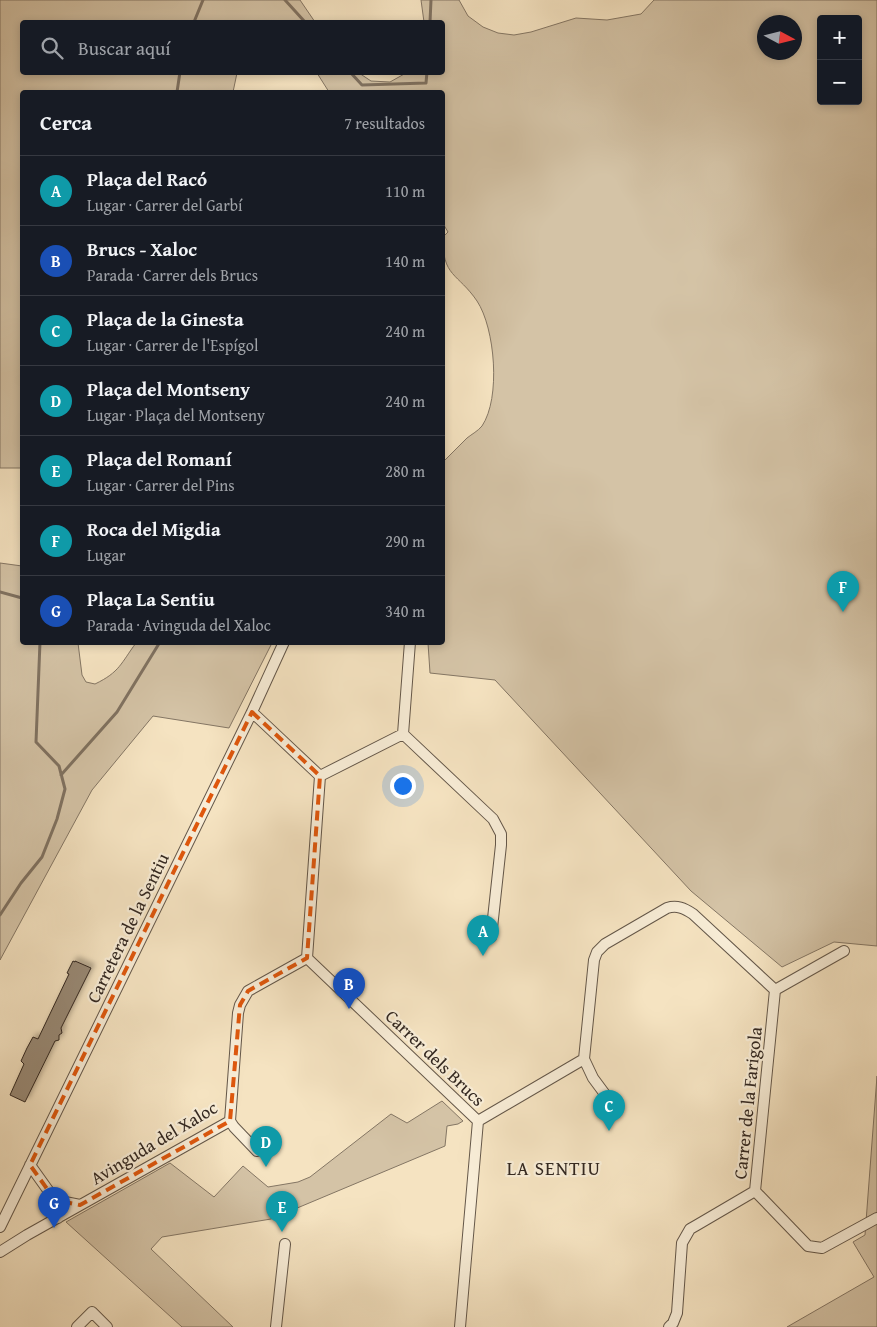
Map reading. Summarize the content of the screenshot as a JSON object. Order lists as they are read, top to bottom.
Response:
{
  "streets": {
    "street": [
      "Carretera de la Sentiu",
      "Carrer dels Brucs",
      "Carrer de la Farigola",
      "Avinguda del Xaloc"
    ]
  },
  "crossings": [
    ["Carrer dels Brucs", "Avinguda del Xaloc"]
  ],
  "districts": ["LA SENTIU"],
  "north": "right",
  "page": {
    "map_buttons": ["+", "−"],
    "search": "Buscar aquí",
    "heading": ["Cerca", "7 resultados"],
    "list": [
      {
        "mark": "A",
        "name": "Plaça del Racó",
        "note": "Lugar · Carrer del Garbí",
        "value": "110 m"
      },
      {
        "mark": "B",
        "name": "Brucs - Xaloc",
        "note": "Parada · Carrer dels Brucs",
        "value": "140 m"
      },
      {
        "mark": "C",
        "name": "Plaça de la Ginesta",
        "note": "Lugar · Carrer de l'Espígol",
        "value": "240 m"
      },
      {
        "mark": "D",
        "name": "Plaça del Montseny",
        "note": "Lugar · Plaça del Montseny",
        "value": "240 m"
      },
      {
        "mark": "E",
        "name": "Plaça del Romaní",
        "note": "Lugar · Carrer del Pins",
        "value": "280 m"
      },
      {
        "mark": "F",
        "name": "Roca del Migdia",
        "note": "Lugar",
        "value": "290 m"
      },
      {
        "mark": "G",
        "name": "Plaça La Sentiu",
        "note": "Parada · Avinguda del Xaloc",
        "value": "340 m"
      }
    ],
    "pins": [
      "F",
      "A",
      "B",
      "C",
      "D",
      "G",
      "E"
    ]
  }
}
